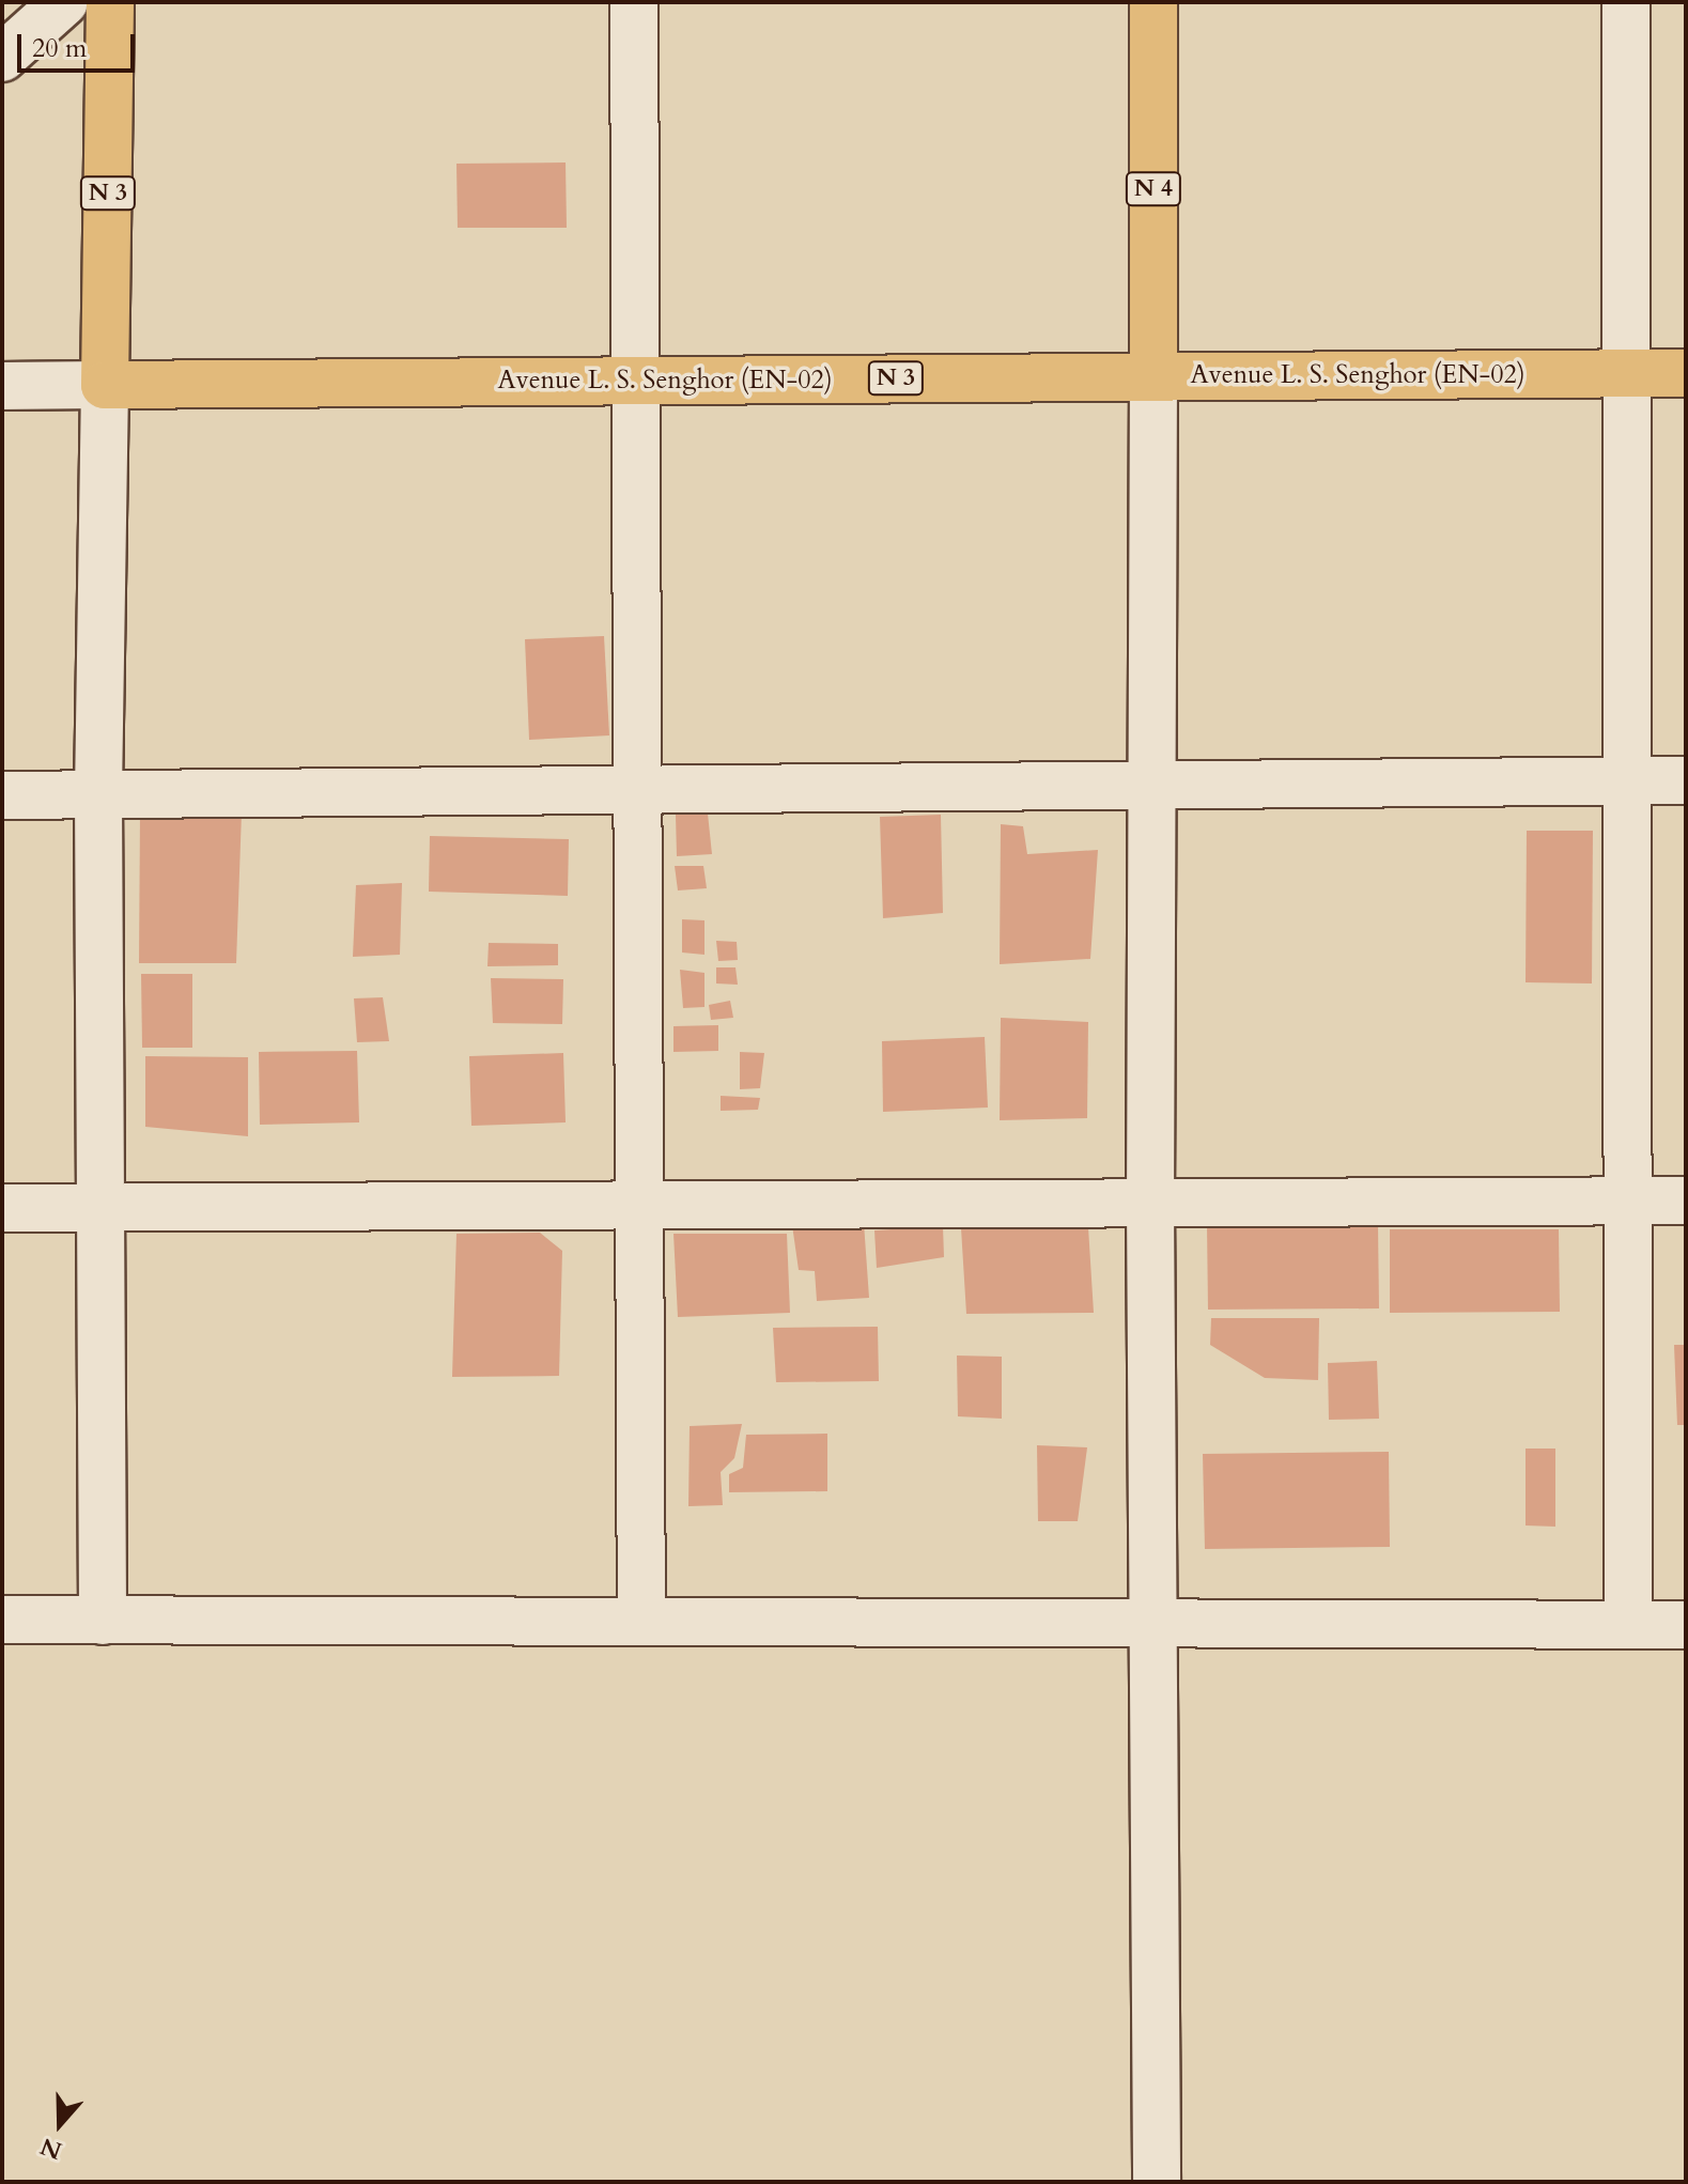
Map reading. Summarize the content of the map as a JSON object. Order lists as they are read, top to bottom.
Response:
{
  "streets": {
    "main road": ["N 4", "N 3", "Avenue L. S. Senghor (EN-02)"]
  },
  "crossings": [
    ["N 4", "Avenue L. S. Senghor (EN-02)"],
    ["N 3", "Avenue L. S. Senghor (EN-02)"]
  ],
  "scale_bar": "20 m",
  "north": "bottom"
}
